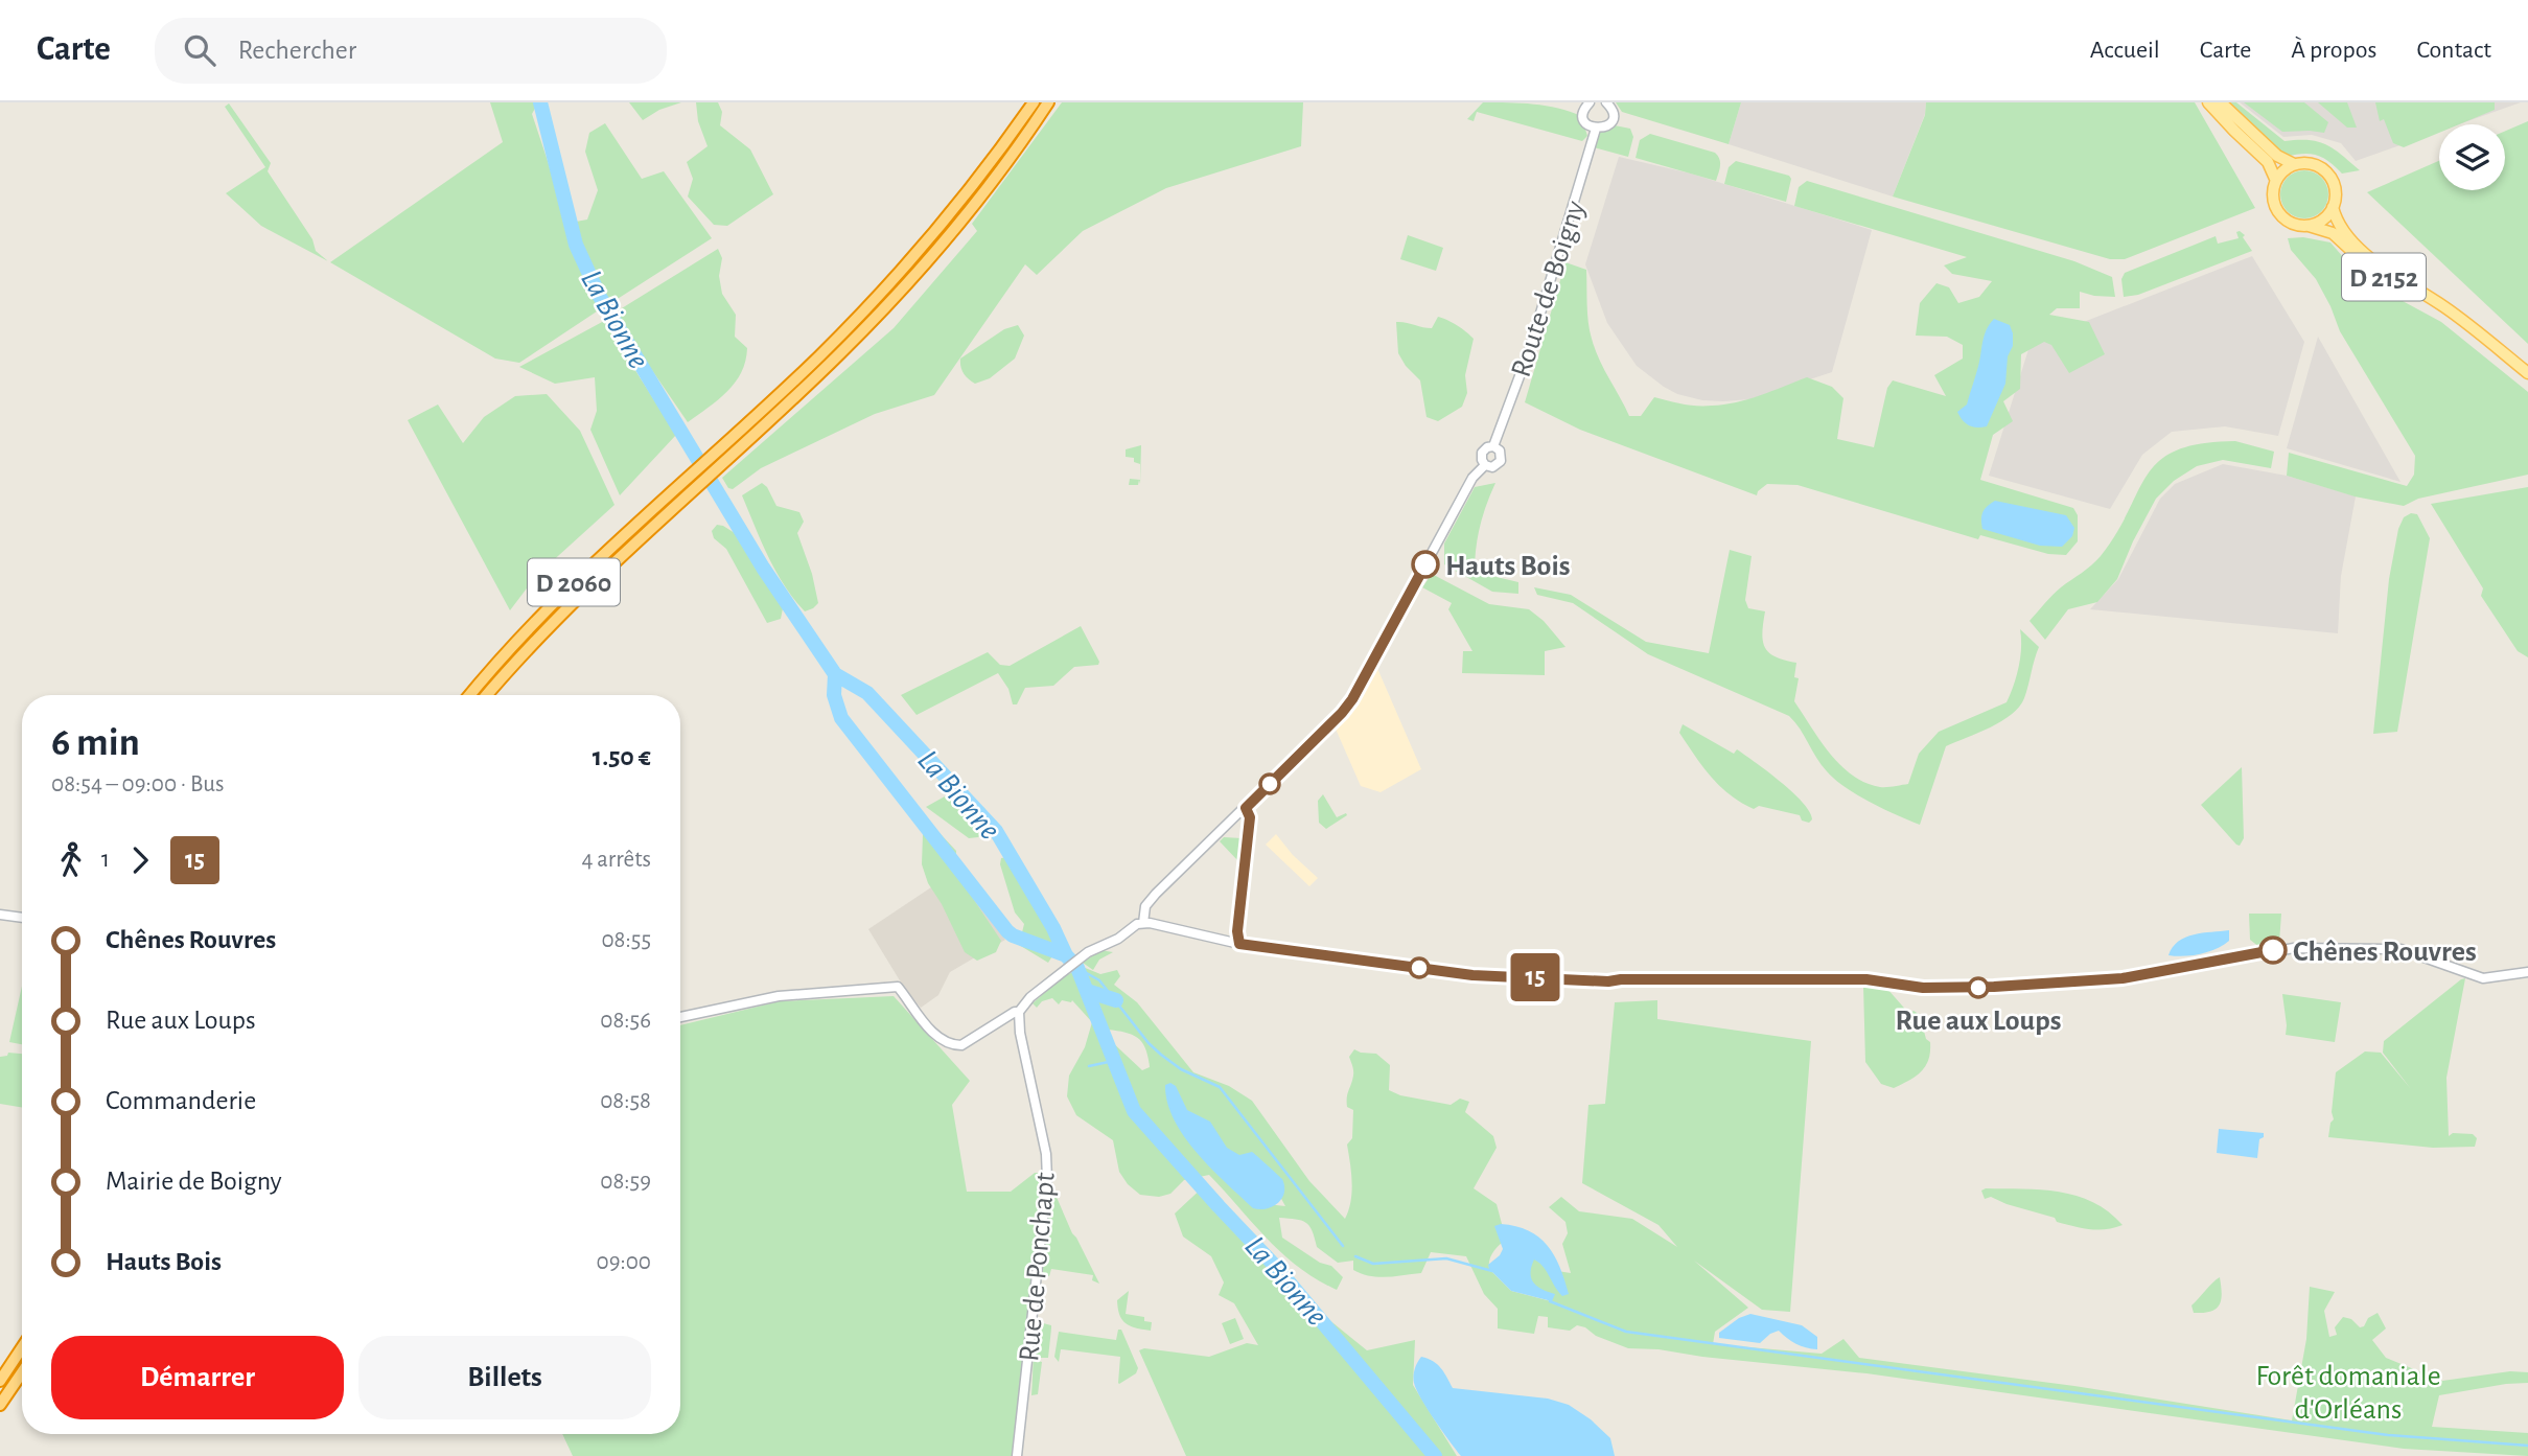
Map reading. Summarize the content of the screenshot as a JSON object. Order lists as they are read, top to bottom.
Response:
{
  "streets": {
    "highway": ["D 2060"],
    "main road": ["D 2152"],
    "street": ["Route de Boigny", "Rue de Ponchapt"]
  },
  "water": ["La Bionne"],
  "parks": ["Forêt domaniale d'Orléans"],
  "places": ["Hauts Bois", "Chênes Rouvres", "Rue aux Loups"],
  "lines": ["bus line 15"],
  "page": {
    "header": "Carte",
    "search": "Rechercher",
    "nav": [
      "Accueil",
      "Carte",
      "À propos",
      "Contact"
    ],
    "on_map": "15",
    "heading": ["6 min", "08:54 – 09:00 · Bus", "1.50 €"],
    "legs": ["1", "15", "4 arrêts"],
    "list": [
      {
        "name": "Chênes Rouvres",
        "value": "08:55"
      },
      {
        "name": "Rue aux Loups",
        "value": "08:56"
      },
      {
        "name": "Commanderie",
        "value": "08:58"
      },
      {
        "name": "Mairie de Boigny",
        "value": "08:59"
      },
      {
        "name": "Hauts Bois",
        "value": "09:00"
      }
    ],
    "buttons": ["Démarrer", "Billets"]
  }
}
